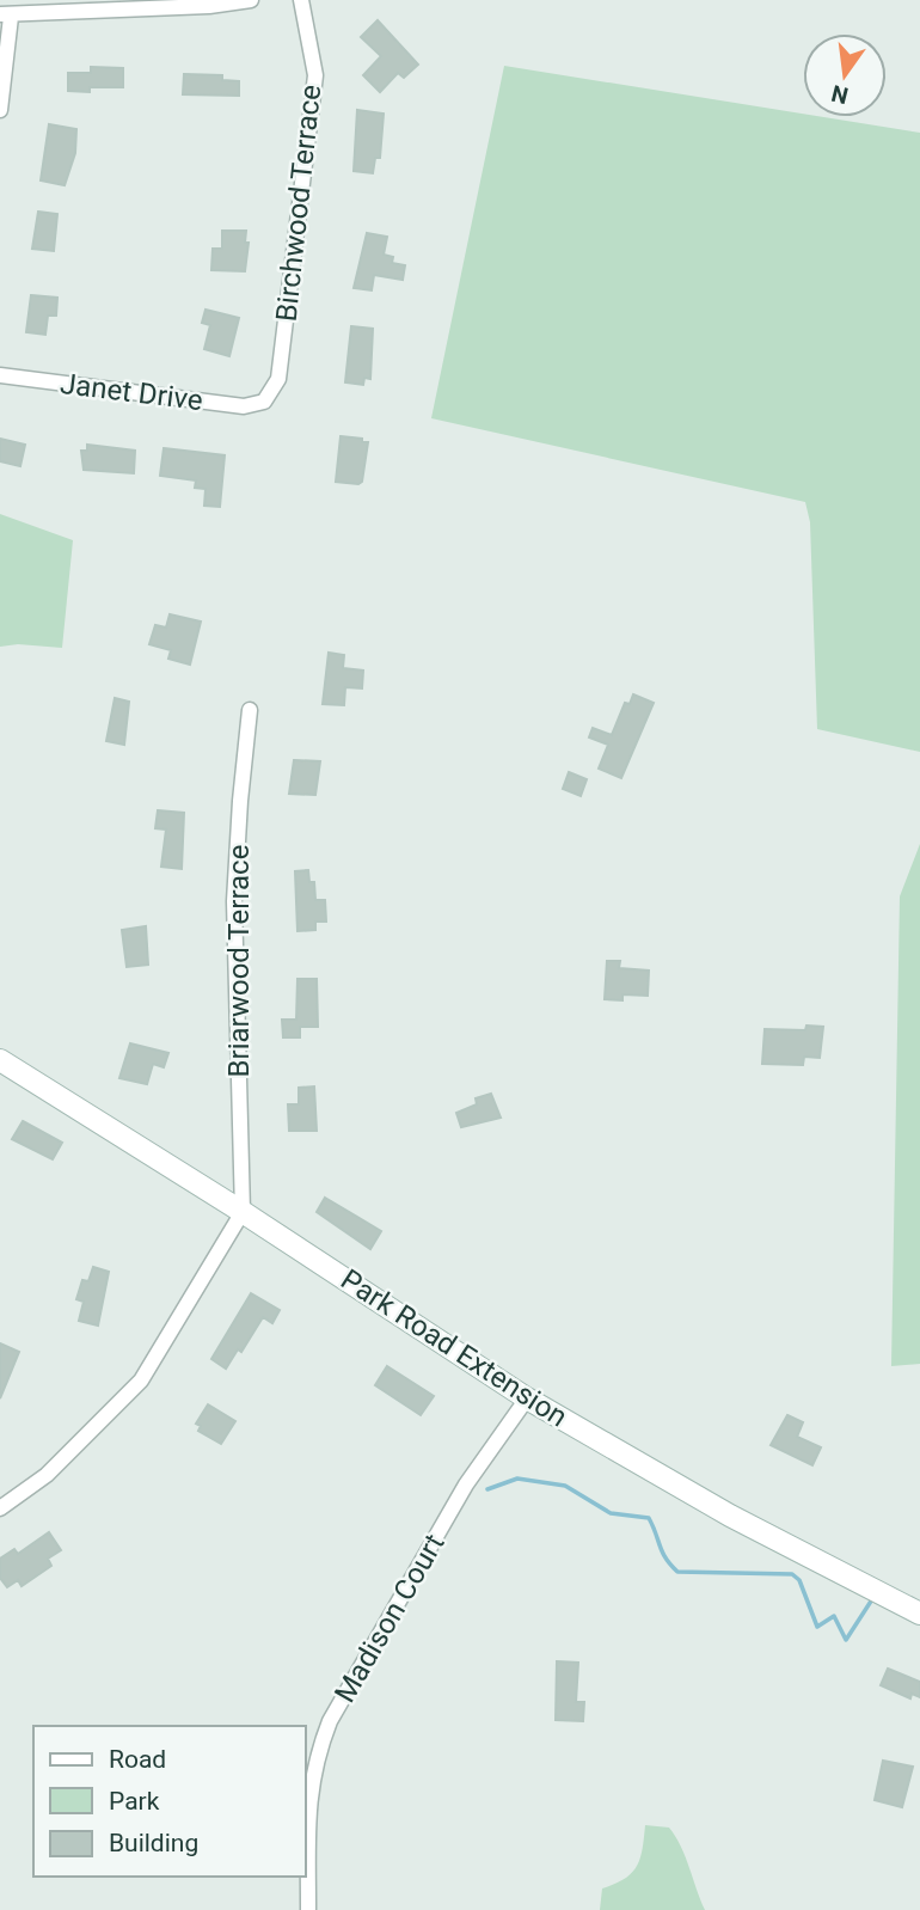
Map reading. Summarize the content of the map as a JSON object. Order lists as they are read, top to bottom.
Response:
{
  "streets": {
    "street": [
      "Birchwood Terrace",
      "Janet Drive",
      "Briarwood Terrace",
      "Park Road Extension",
      "Madison Court"
    ]
  },
  "crossings": [
    ["Birchwood Terrace", "Janet Drive"],
    ["Briarwood Terrace", "Park Road Extension"],
    ["Park Road Extension", "Madison Court"]
  ],
  "legend": ["Road", "Park", "Building"],
  "north": "bottom"
}
